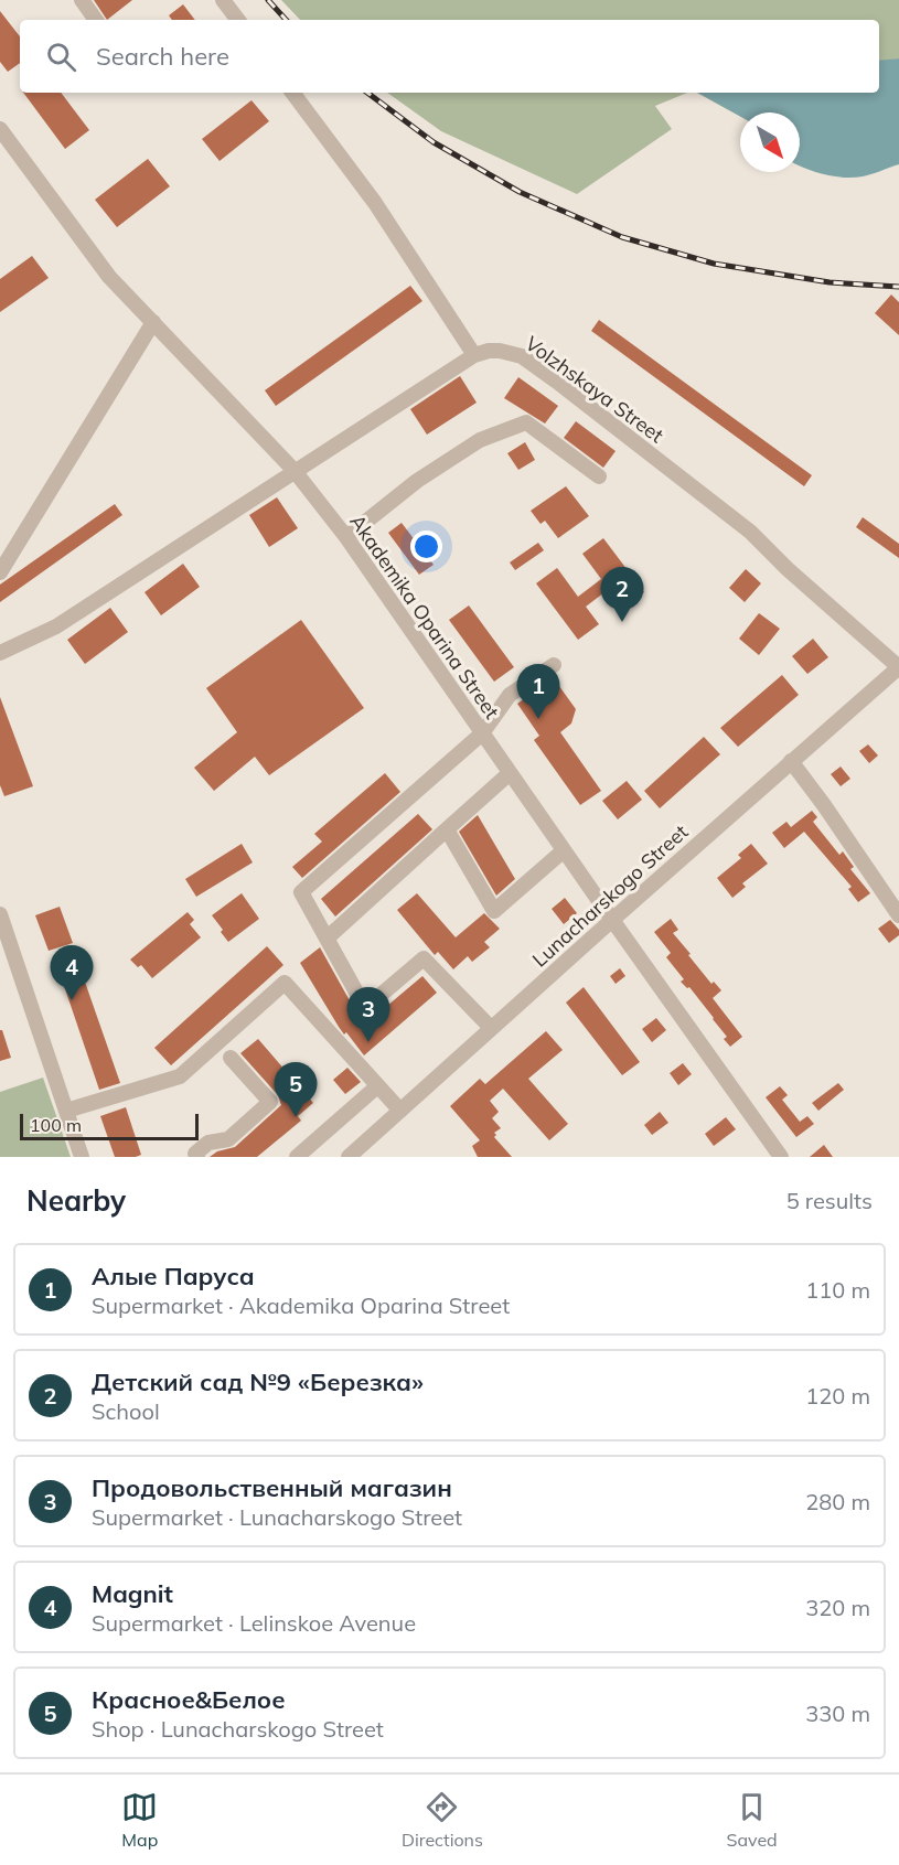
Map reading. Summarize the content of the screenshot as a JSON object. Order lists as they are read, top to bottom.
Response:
{
  "streets": {
    "street": ["Volzhskaya Street", "Akademika Oparina Street", "Lunacharskogo Street"]
  },
  "crossings": [
    ["Volzhskaya Street", "Lunacharskogo Street"],
    ["Akademika Oparina Street", "Lunacharskogo Street"]
  ],
  "scale_bar": "100 m",
  "north": "bottom right",
  "page": {
    "search": "Search here",
    "pins": [
      "2",
      "1",
      "4",
      "3",
      "5"
    ],
    "scale": "100 m",
    "heading": ["Nearby", "5 results"],
    "list": [
      {
        "mark": "1",
        "name": "Алые Паруса",
        "note": "Supermarket · Akademika Oparina Street",
        "value": "110 m"
      },
      {
        "mark": "2",
        "name": "Детский сад №9 «Березка»",
        "note": "School",
        "value": "120 m"
      },
      {
        "mark": "3",
        "name": "Продовольственный магазин",
        "note": "Supermarket · Lunacharskogo Street",
        "value": "280 m"
      },
      {
        "mark": "4",
        "name": "Magnit",
        "note": "Supermarket · Lelinskoe Avenue",
        "value": "320 m"
      },
      {
        "mark": "5",
        "name": "Красное&Белое",
        "note": "Shop · Lunacharskogo Street",
        "value": "330 m"
      }
    ],
    "nav": ["Map", "Directions", "Saved"]
  }
}
